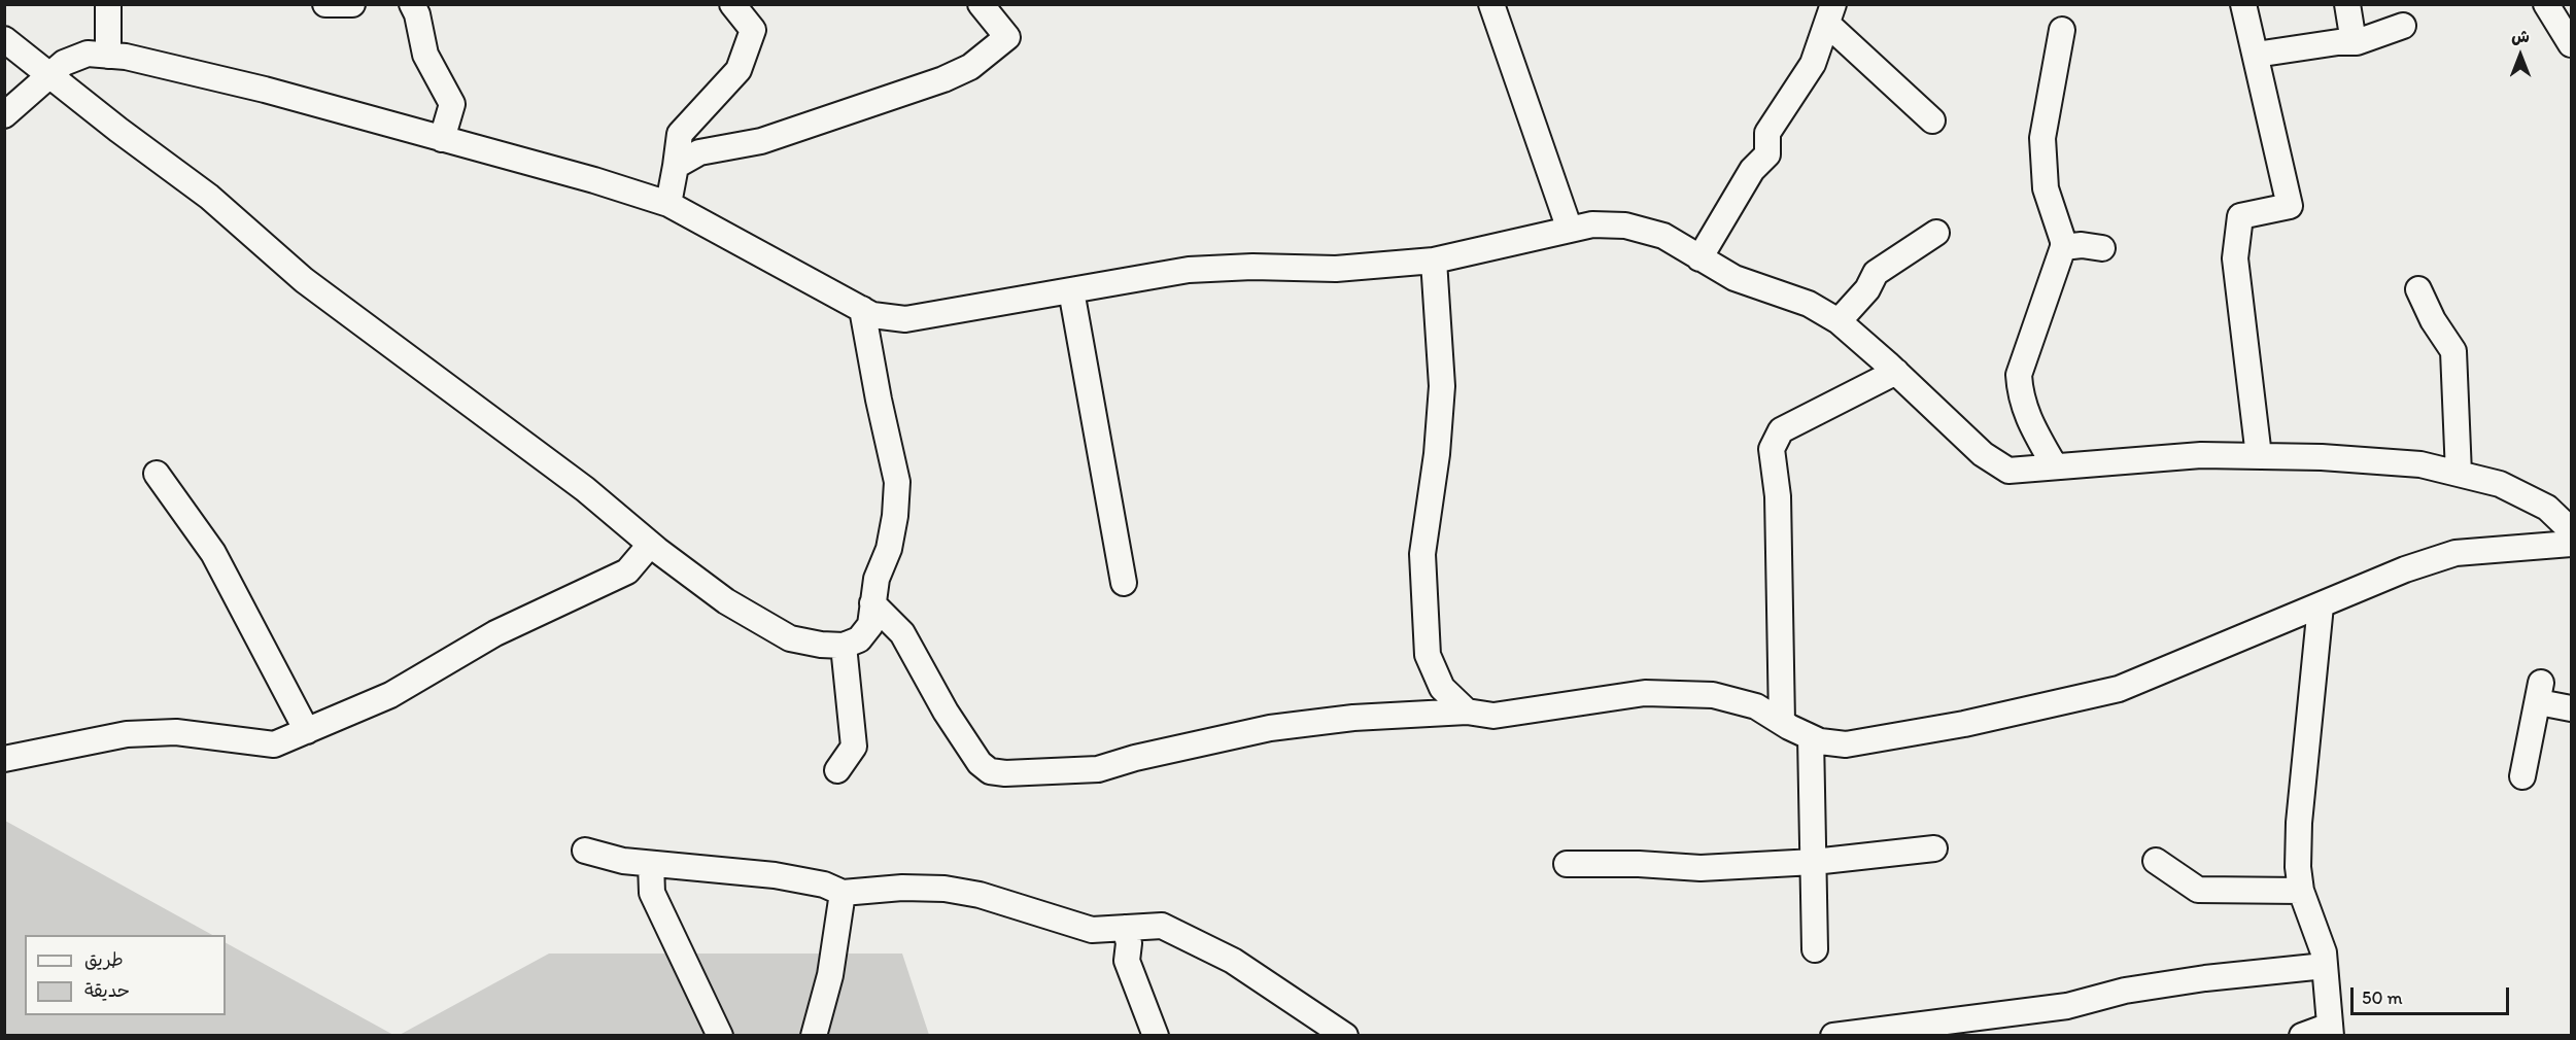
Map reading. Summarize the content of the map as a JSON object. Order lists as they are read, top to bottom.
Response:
{
  "legend": ["طريق", "حديقة"],
  "scale_bar": "50 m",
  "north": "top"
}
